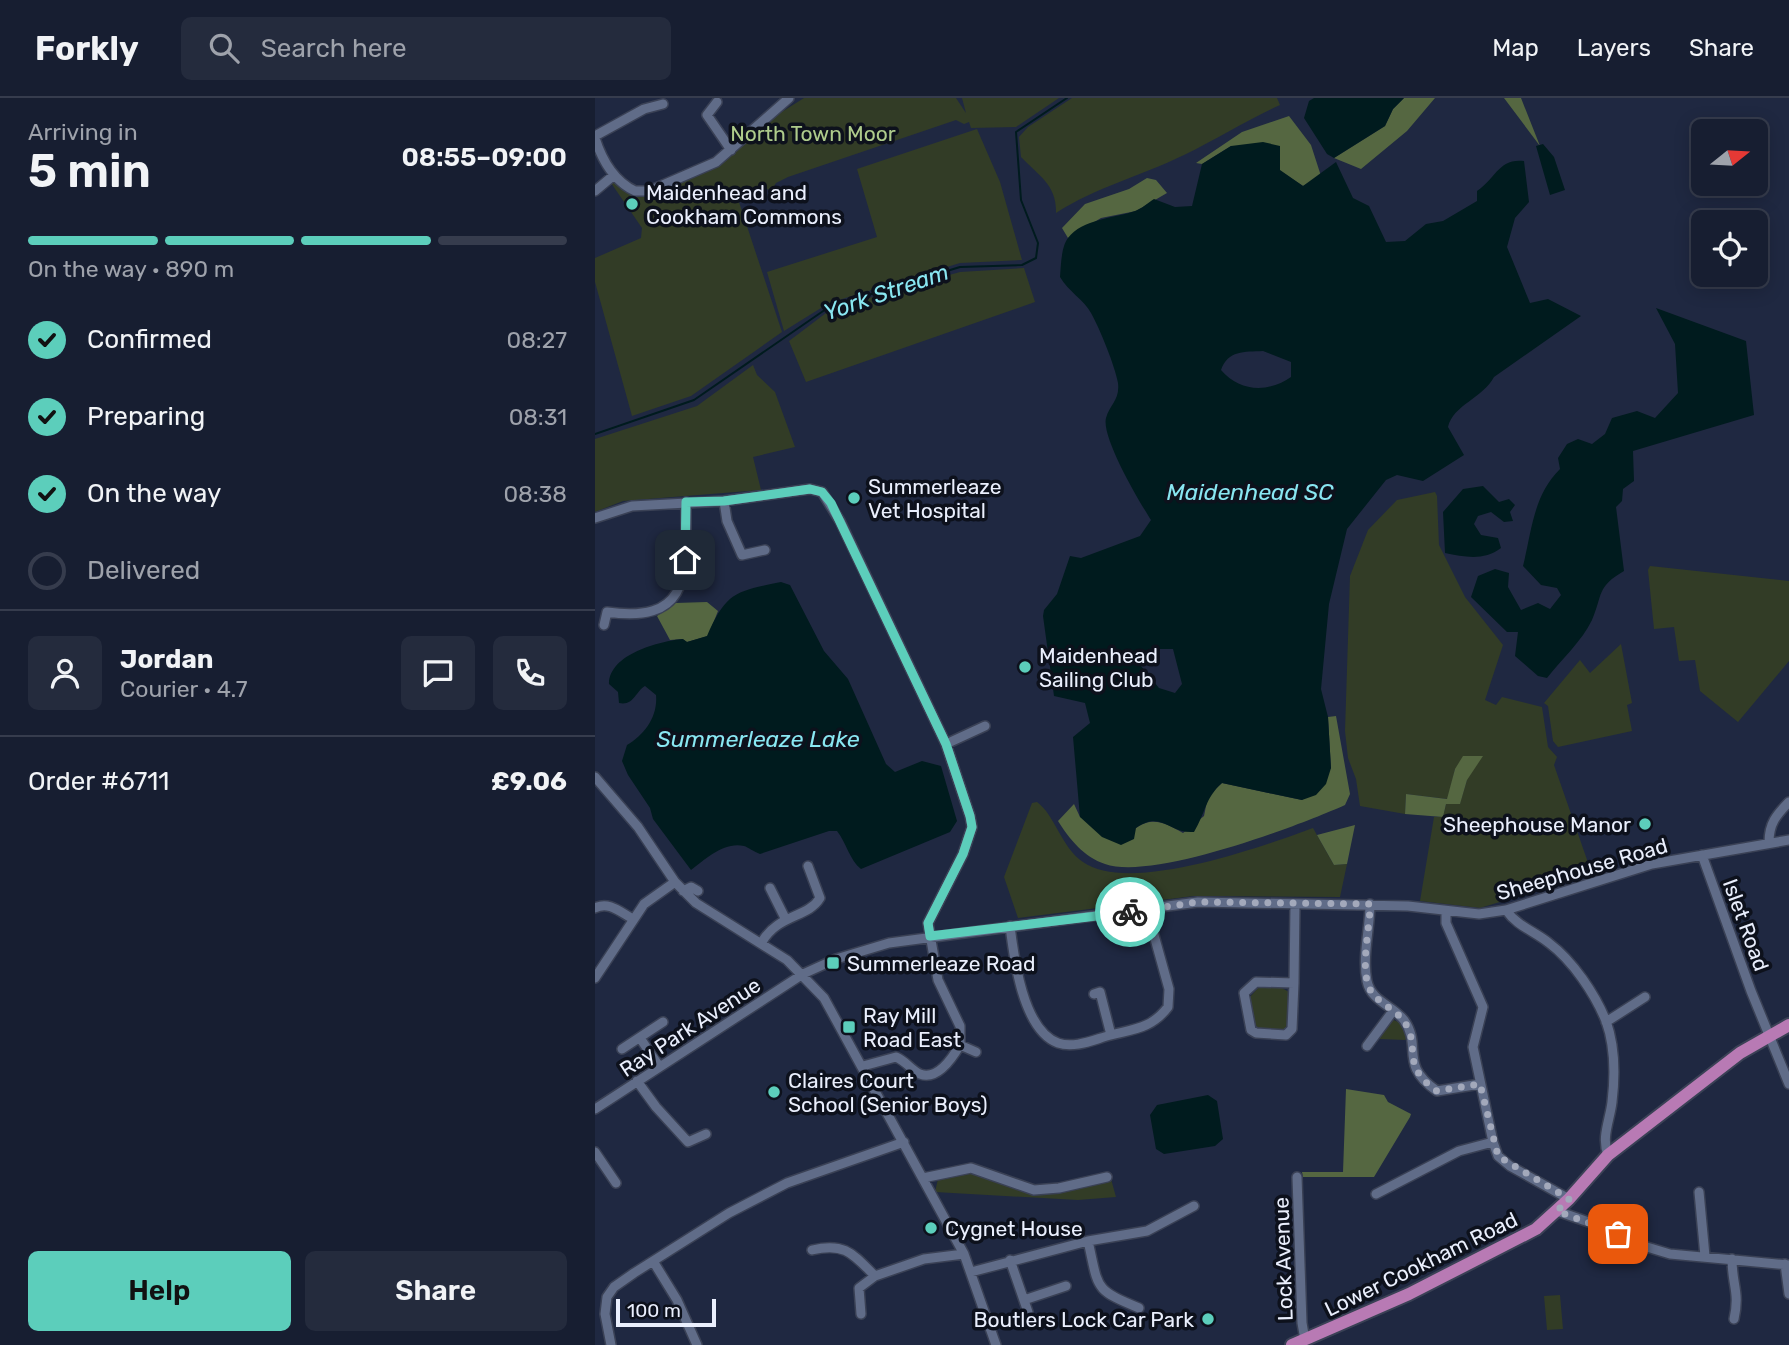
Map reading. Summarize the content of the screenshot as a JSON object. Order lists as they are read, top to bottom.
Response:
{
  "streets": {
    "main road": ["Lower Cookham Road"],
    "street": [
      "Sheephouse Road",
      "Islet Road",
      "Ray Park Avenue",
      "Lock Avenue"
    ]
  },
  "crossings": [
    ["Sheephouse Road", "Islet Road"],
    ["Sheephouse Road", "Ray Park Avenue"],
    ["Islet Road", "Lower Cookham Road"],
    ["Lock Avenue", "Lower Cookham Road"]
  ],
  "water": ["York Stream", "Maidenhead SC", "Summerleaze Lake"],
  "parks": ["North Town Moor"],
  "places": {
    "other": [
      "Maidenhead and Cookham Commons",
      "Summerleaze Vet Hospital",
      "Maidenhead Sailing Club",
      "Sheephouse Manor",
      "Claires Court School (Senior Boys)",
      "Cygnet House",
      "Boutlers Lock Car Park"
    ],
    "transit": ["Summerleaze Road", "Ray Mill Road East"]
  },
  "scale_bar": "100 m",
  "north": "right",
  "page": {
    "header": "Forkly",
    "search": "Search here",
    "nav": ["Map", "Layers", "Share"],
    "heading": ["5 min", "Arriving in", "08:55–09:00"],
    "panel": [
      "Jordan",
      "Courier · 4.7",
      "Order #6711",
      "£9.06"
    ],
    "bar": "On the way · 890 m",
    "list": [
      ["Confirmed", "08:27"],
      ["Preparing", "08:31"],
      ["On the way", "08:38"],
      "Delivered"
    ],
    "buttons": ["Help", "Share"],
    "scale": "100 m"
  }
}
